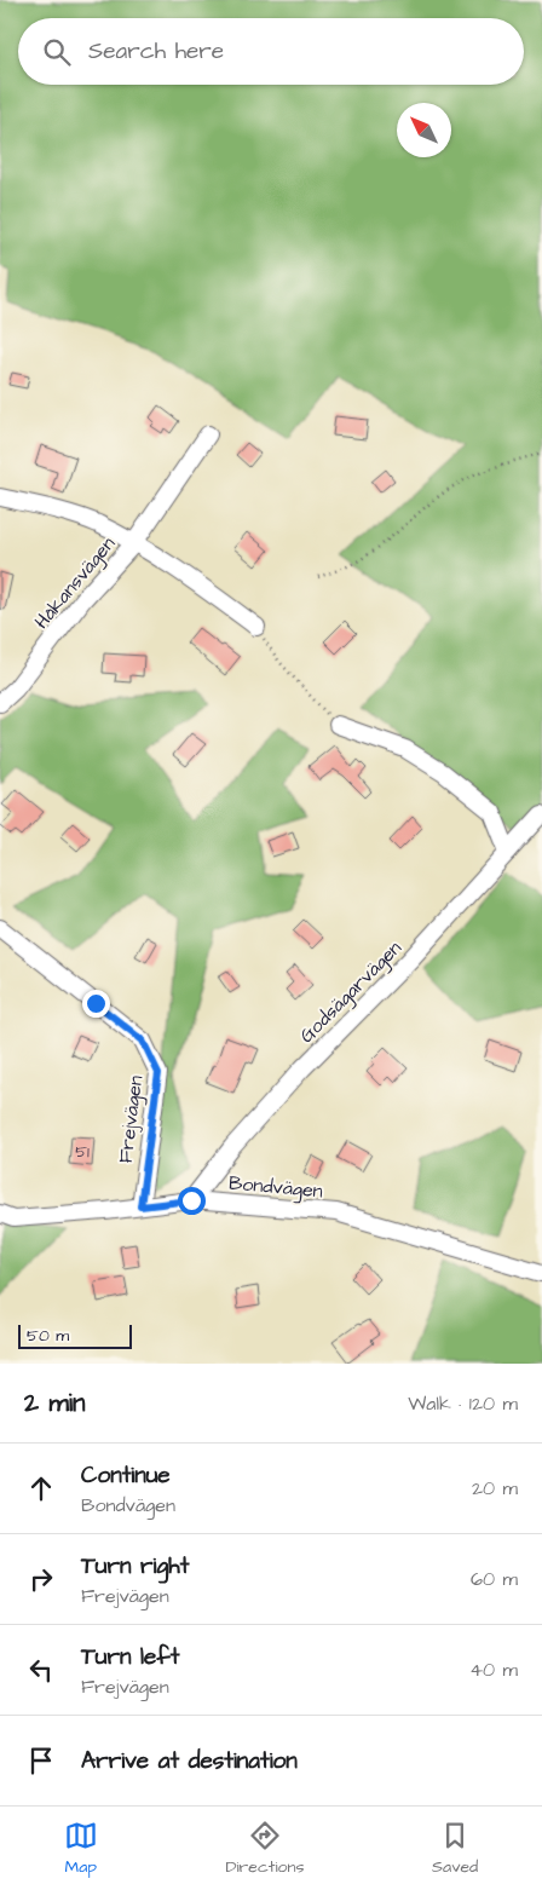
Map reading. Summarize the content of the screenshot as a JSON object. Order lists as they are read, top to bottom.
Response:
{
  "streets": {
    "street": [
      "Håkansvägen",
      "Godsägarvägen",
      "Frejvägen",
      "Bondvägen"
    ]
  },
  "crossings": [
    ["Godsägarvägen", "Bondvägen"],
    ["Frejvägen", "Bondvägen"]
  ],
  "house_numbers": ["51"],
  "scale_bar": "50 m",
  "north": "top left",
  "page": {
    "search": "Search here",
    "scale": "50 m",
    "heading": ["2 min", "Walk · 120 m"],
    "list": [
      ["Continue", "Bondvägen", "20 m"],
      ["Turn right", "Frejvägen", "60 m"],
      ["Turn left", "Frejvägen", "40 m"],
      "Arrive at destination"
    ],
    "nav": ["Map", "Directions", "Saved"]
  }
}
